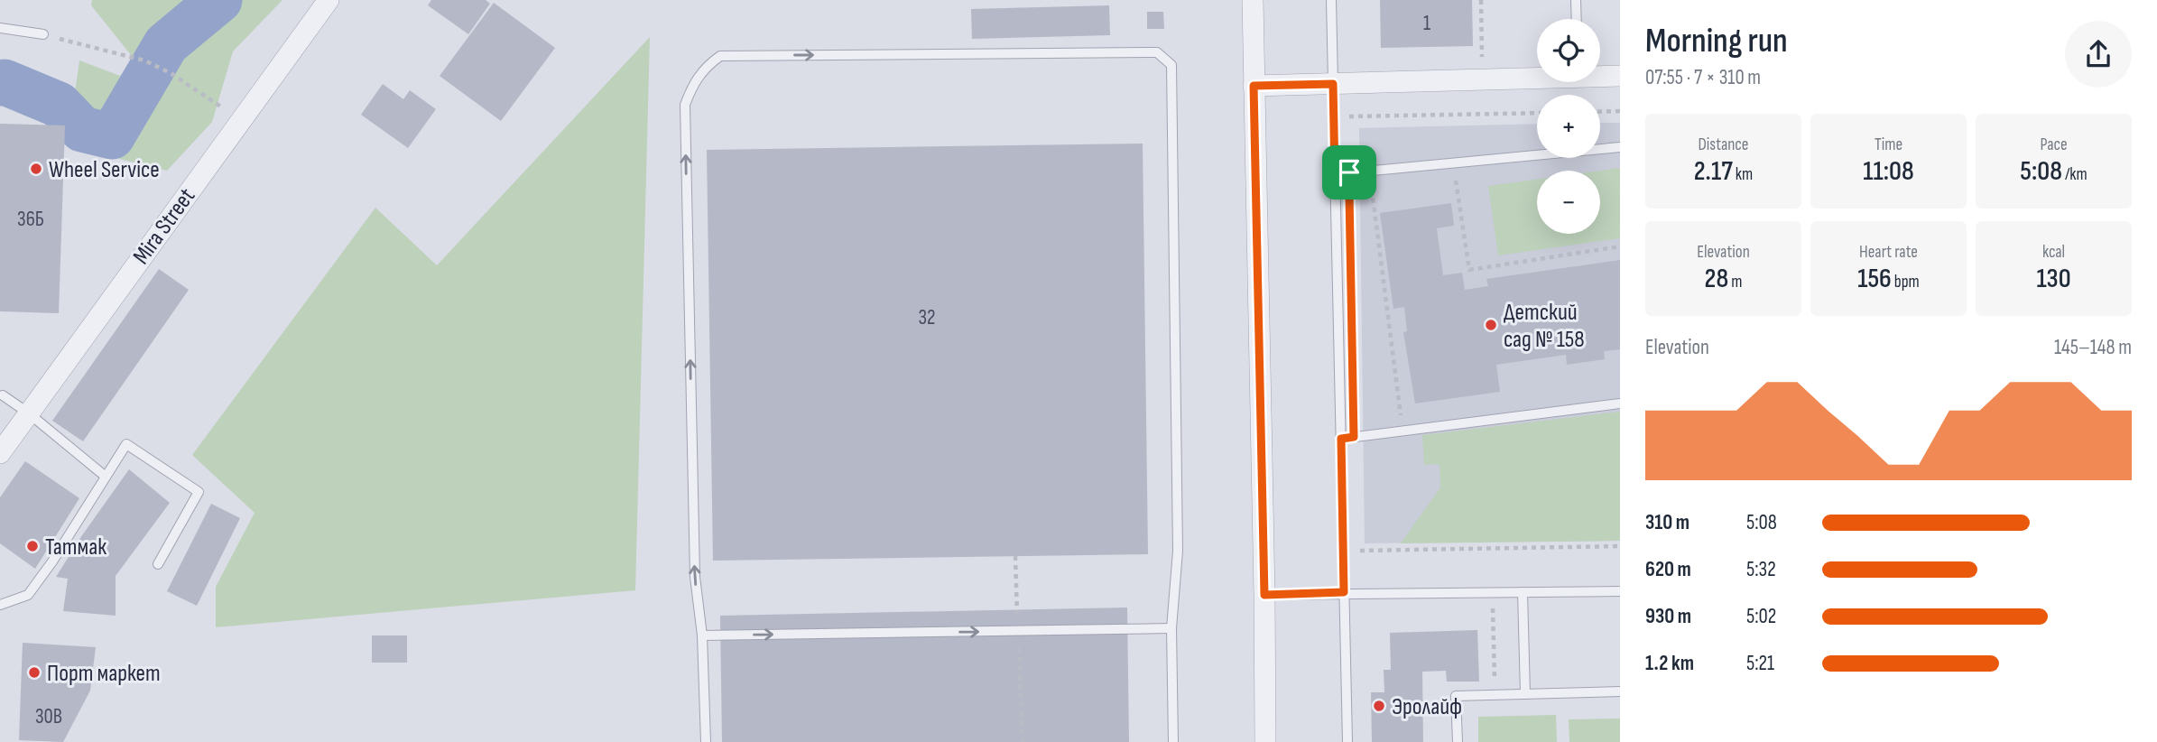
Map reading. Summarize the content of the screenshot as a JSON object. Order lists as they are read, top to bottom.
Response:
{
  "streets": {
    "street": ["Mira Street"]
  },
  "places": [
    "Wheel Service",
    "Детский сад № 158",
    "Татмак",
    "Порт маркет",
    "Эролайф"
  ],
  "house_numbers": [
    "1",
    "36Б",
    "32",
    "30В"
  ],
  "page": {
    "heading": ["Morning run", "07:55 · 7 × 310 m"],
    "map_buttons": ["+", "−"],
    "stats": [
      ["Distance", "2.17 km"],
      ["Time", "11:08"],
      ["Pace", "5:08 /km"],
      ["Elevation", "28 m"],
      ["Heart rate", "156 bpm"],
      ["kcal", "130"]
    ],
    "chart": ["Elevation", "145–148 m"],
    "list": [
      {
        "name": "310 m",
        "note": "5:08"
      },
      {
        "name": "620 m",
        "note": "5:32"
      },
      {
        "name": "930 m",
        "note": "5:02"
      },
      {
        "name": "1.2 km",
        "note": "5:21"
      }
    ]
  }
}
